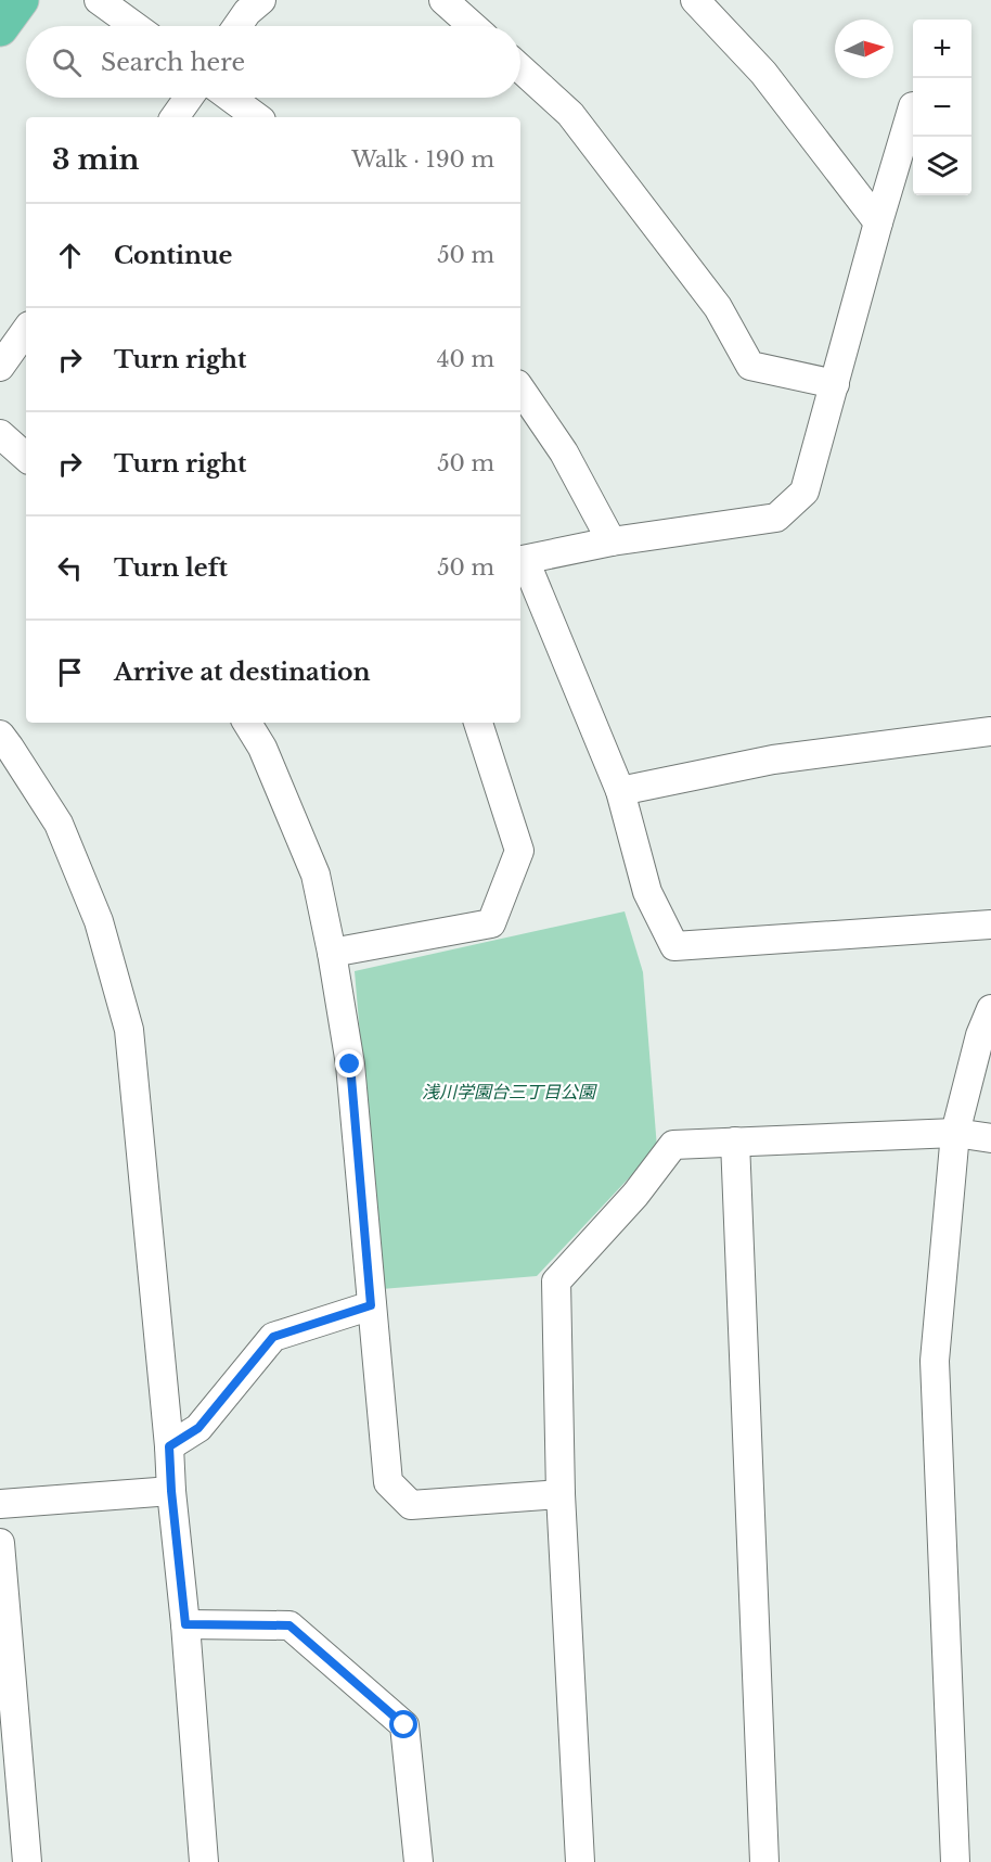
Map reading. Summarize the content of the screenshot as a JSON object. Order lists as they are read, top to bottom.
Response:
{
  "parks": ["浅川学園台三丁目公園"],
  "north": "right",
  "page": {
    "map_buttons": ["+", "−"],
    "search": "Search here",
    "heading": ["3 min", "Walk · 190 m"],
    "list": [
      ["Continue", "50 m"],
      ["Turn right", "40 m"],
      ["Turn right", "50 m"],
      ["Turn left", "50 m"],
      "Arrive at destination"
    ]
  }
}
